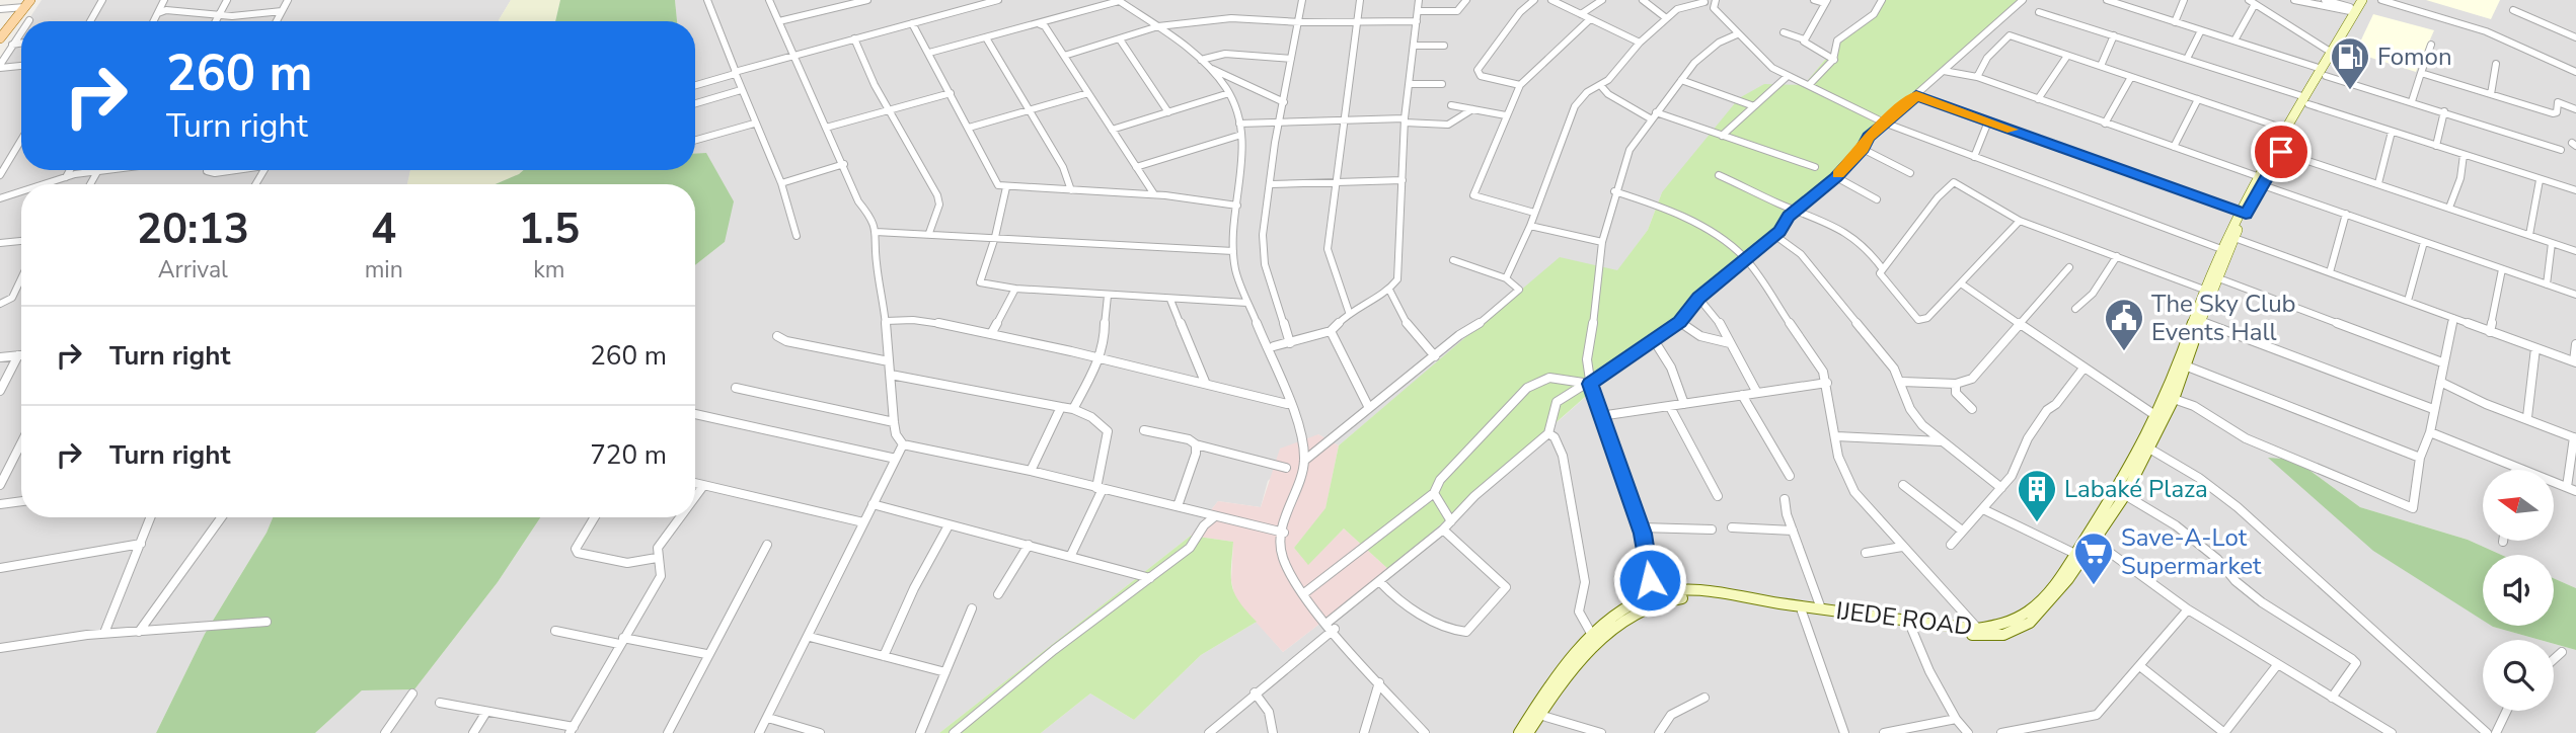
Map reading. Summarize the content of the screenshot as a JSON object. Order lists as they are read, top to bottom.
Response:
{
  "streets": {
    "main road": ["IJEDE ROAD"]
  },
  "places": {
    "fuel station": ["Fomon"],
    "public building": ["The Sky Club Events Hall"],
    "building": ["Labaké Plaza"],
    "supermarket": ["Save-A-Lot Supermarket"]
  },
  "north": "left",
  "page": {
    "turn": ["260 m", "Turn right"],
    "eta": [
      "20:13",
      "Arrival",
      "4",
      "min",
      "1.5",
      "km"
    ],
    "list": [
      {
        "name": "Turn right",
        "value": "260 m"
      },
      {
        "name": "Turn right",
        "value": "720 m"
      }
    ]
  }
}
